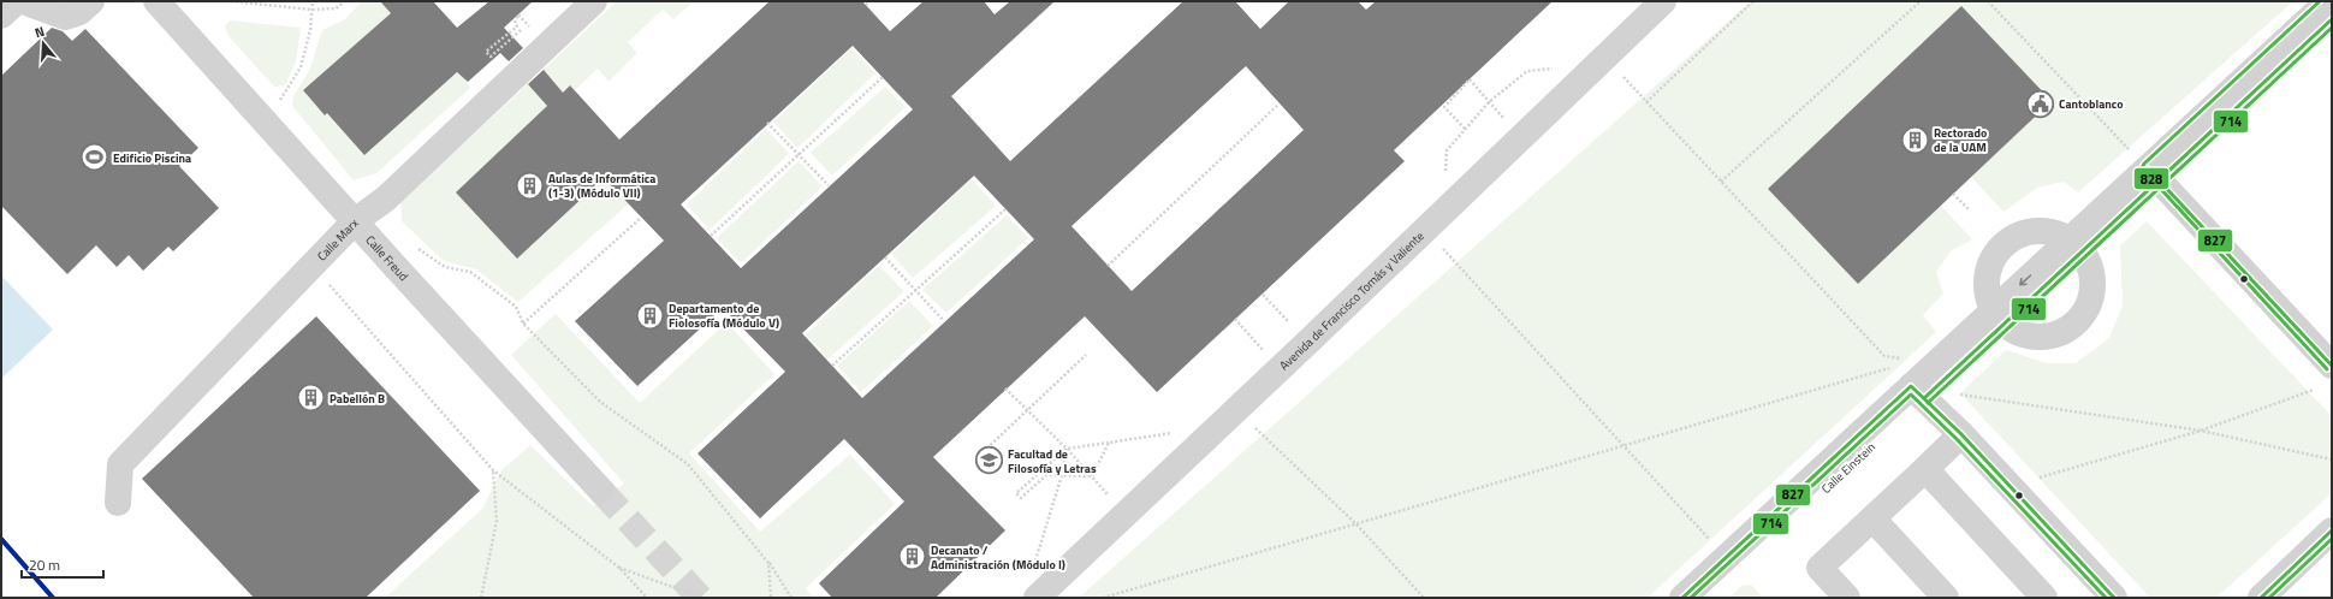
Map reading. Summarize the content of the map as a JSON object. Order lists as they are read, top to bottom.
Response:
{
  "streets": {
    "street": [
      "Calle Marx",
      "Calle Freud",
      "Avenida de Francisco Tomás y Valiente",
      "Calle Einstein"
    ]
  },
  "crossings": [
    ["Calle Marx", "Calle Freud"]
  ],
  "places": {
    "public building": ["Cantoblanco"],
    "building": [
      "Rectorado de la UAM",
      "Aulas de Informática (1-3) (Módulo VII)",
      "Departamento de Fiolosofía (Módulo V)",
      "Pabellón B",
      "Decanato / Administración (Módulo I)"
    ],
    "sports": ["Edificio Piscina"],
    "school or university": ["Facultad de Filosofía y Letras"]
  },
  "lines": ["transit line 828", "transit line 827", "transit line 714"],
  "scale_bar": "20 m",
  "north": "top"
}
